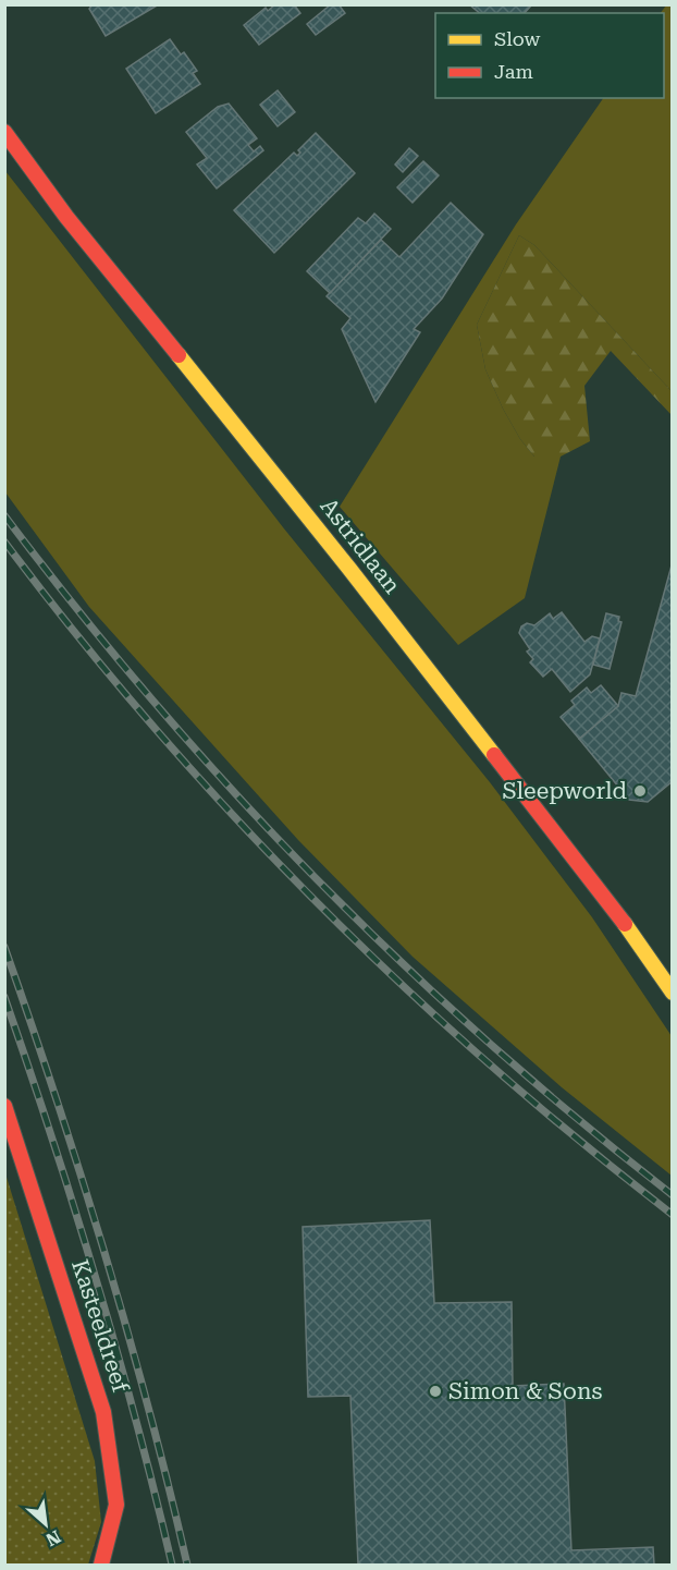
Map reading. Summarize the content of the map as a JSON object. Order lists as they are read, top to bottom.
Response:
{
  "streets": {
    "main road": ["Astridlaan", "Kasteeldreef"]
  },
  "places": ["Sleepworld", "Simon & Sons"],
  "legend": ["Slow", "Jam"],
  "north": "bottom right"
}
